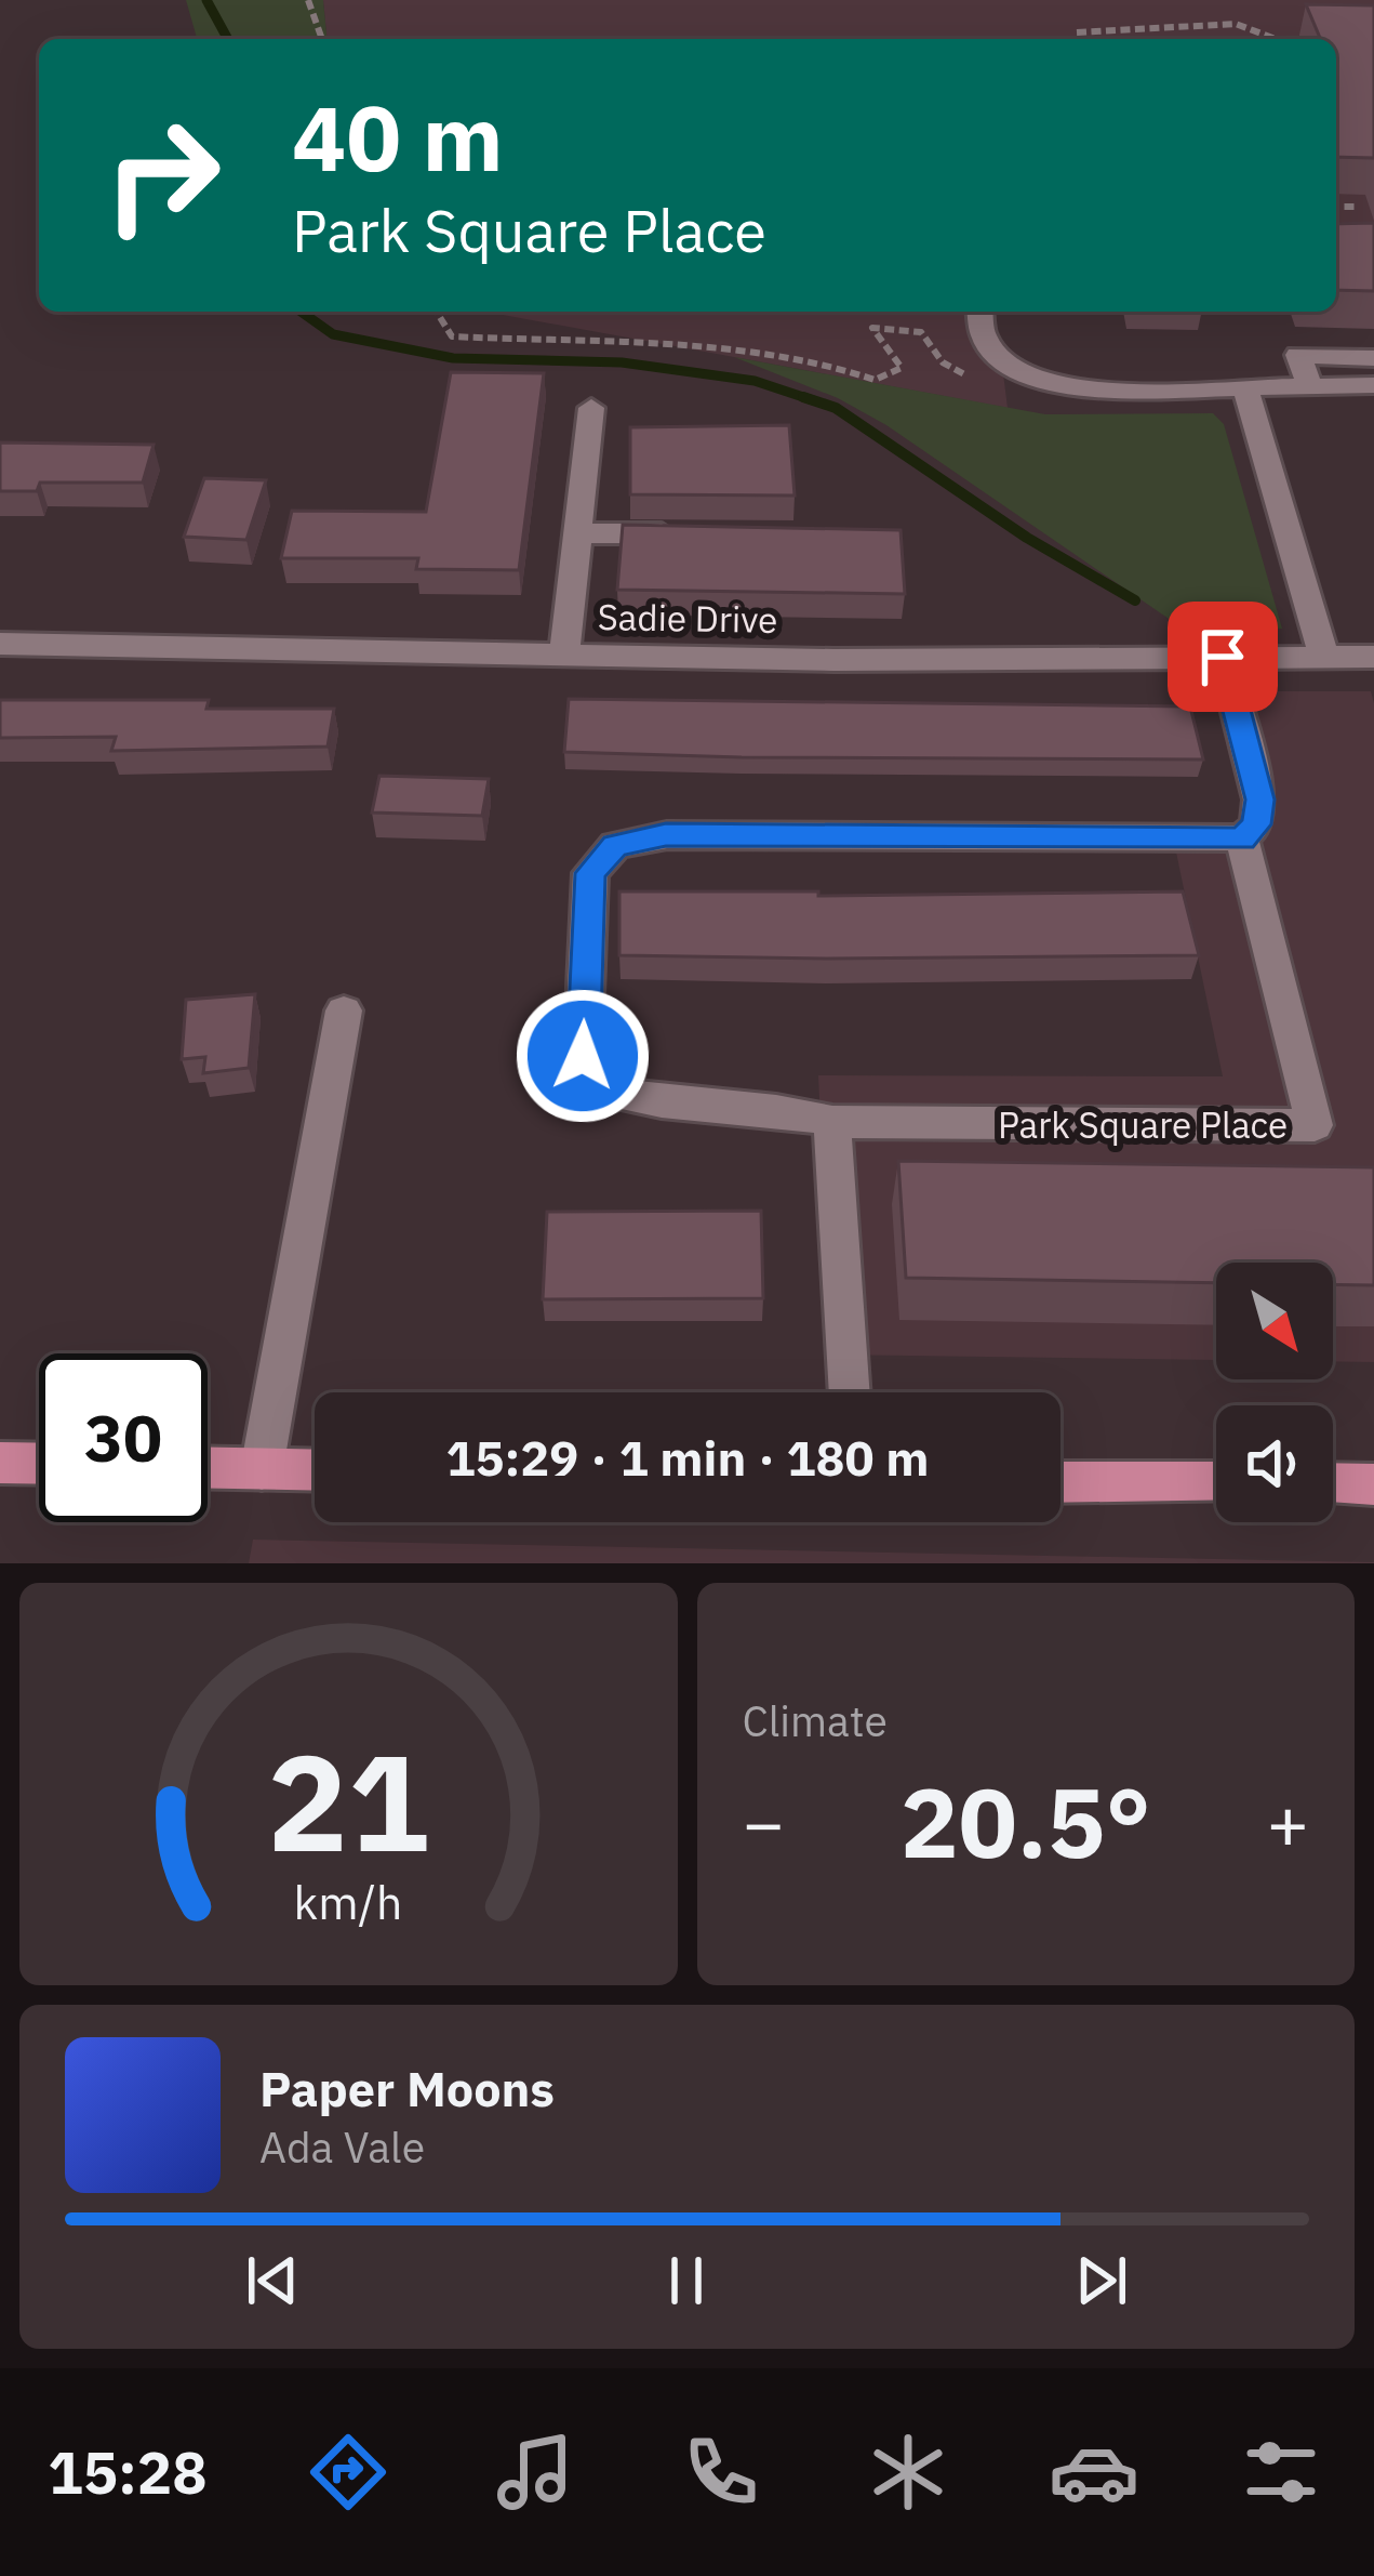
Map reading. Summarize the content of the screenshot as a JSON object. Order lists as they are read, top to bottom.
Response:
{
  "streets": {
    "street": ["Sadie Drive", "Park Square Place"]
  },
  "crossings": [
    ["Sadie Drive", "Park Square Place"]
  ],
  "north": "bottom right",
  "page": {
    "turn": ["40 m", "Park Square Place"],
    "limit": "30",
    "trip": "15:29 · 1 min · 180 m",
    "tile": "Climate",
    "heat": ["−", "20.5°", "+"],
    "song": ["Paper Moons", "Ada Vale"],
    "tabs": "15:28",
    "gauge": ["21", "km/h"]
  }
}
